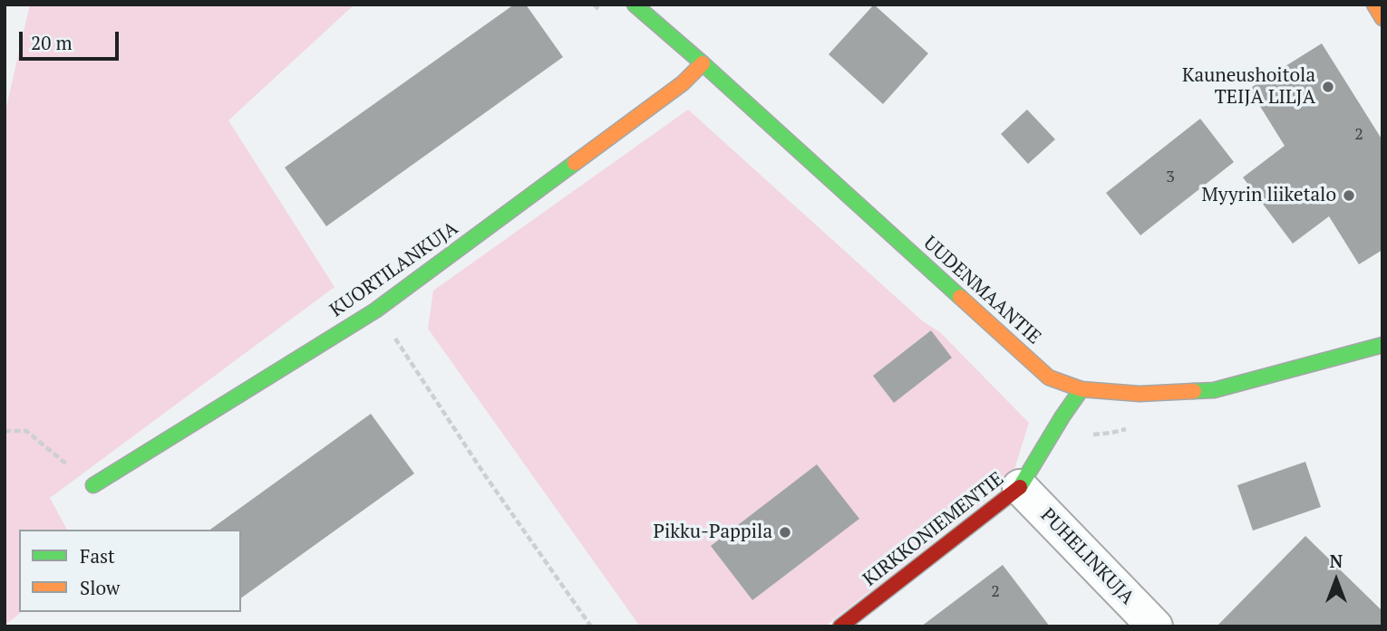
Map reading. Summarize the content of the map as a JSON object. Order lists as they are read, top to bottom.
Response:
{
  "streets": {
    "street": [
      "KUORTILANKUJA",
      "UUDENMAANTIE",
      "KIRKKONIEMENTIE",
      "PUHELINKUJA"
    ]
  },
  "crossings": [
    ["KUORTILANKUJA", "UUDENMAANTIE"],
    ["UUDENMAANTIE", "KIRKKONIEMENTIE"],
    ["KIRKKONIEMENTIE", "PUHELINKUJA"]
  ],
  "places": ["Kauneushoitola TEIJA LILJA", "Myyrin liiketalo", "Pikku-Pappila"],
  "house_numbers": ["2", "3", "2"],
  "legend": ["Fast", "Slow"],
  "scale_bar": "20 m",
  "north": "top"
}
